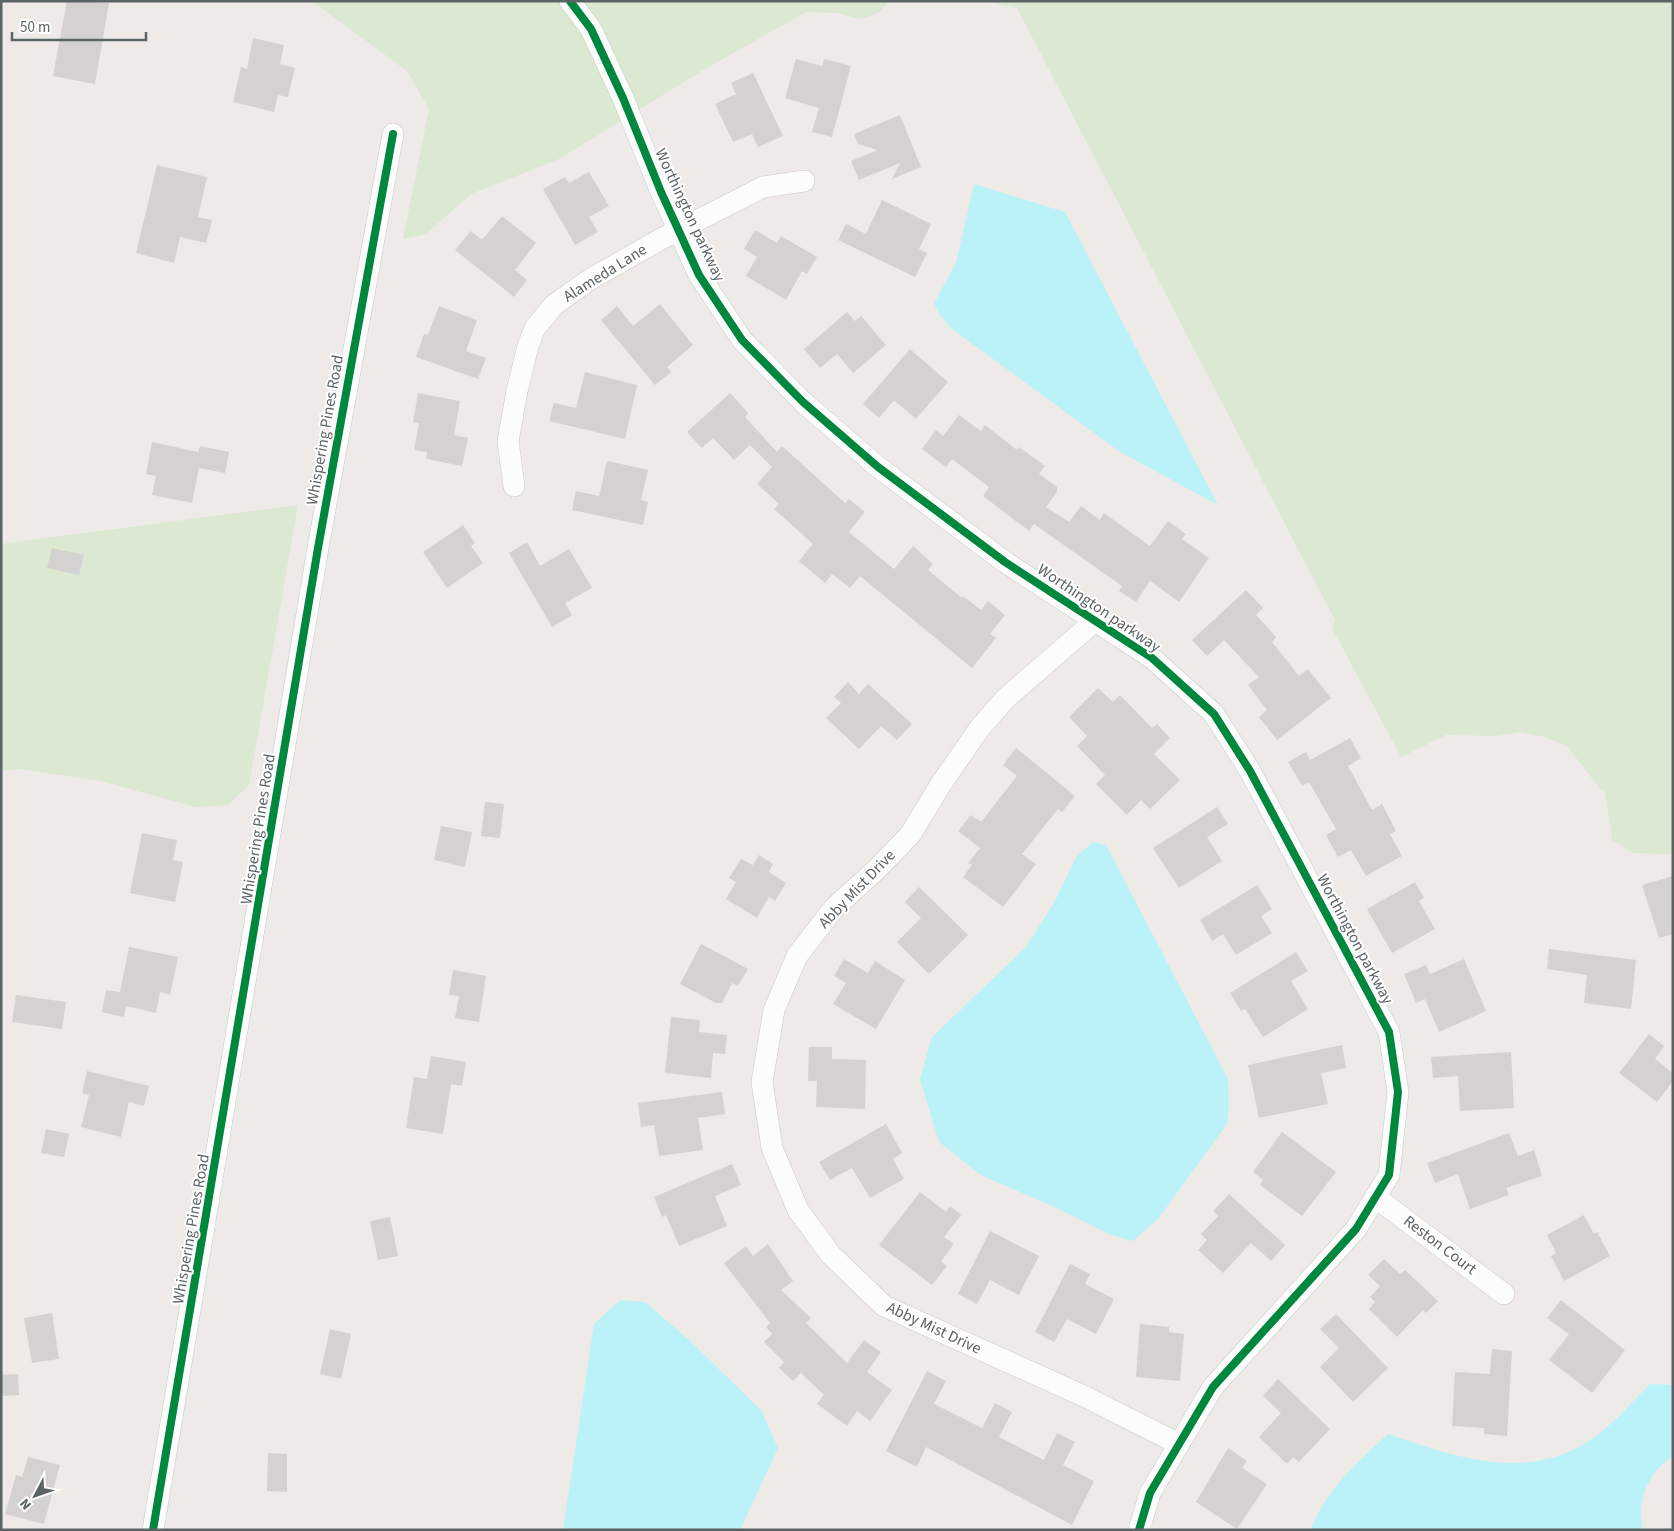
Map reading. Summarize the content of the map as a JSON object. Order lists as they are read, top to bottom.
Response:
{
  "streets": {
    "street": [
      "Worthington parkway",
      "Alameda Lane",
      "Whispering Pines Road",
      "Abby Mist Drive",
      "Reston Court"
    ]
  },
  "crossings": [
    ["Worthington parkway", "Alameda Lane"],
    ["Worthington parkway", "Abby Mist Drive"],
    ["Worthington parkway", "Reston Court"]
  ],
  "scale_bar": "50 m",
  "north": "bottom left"
}
